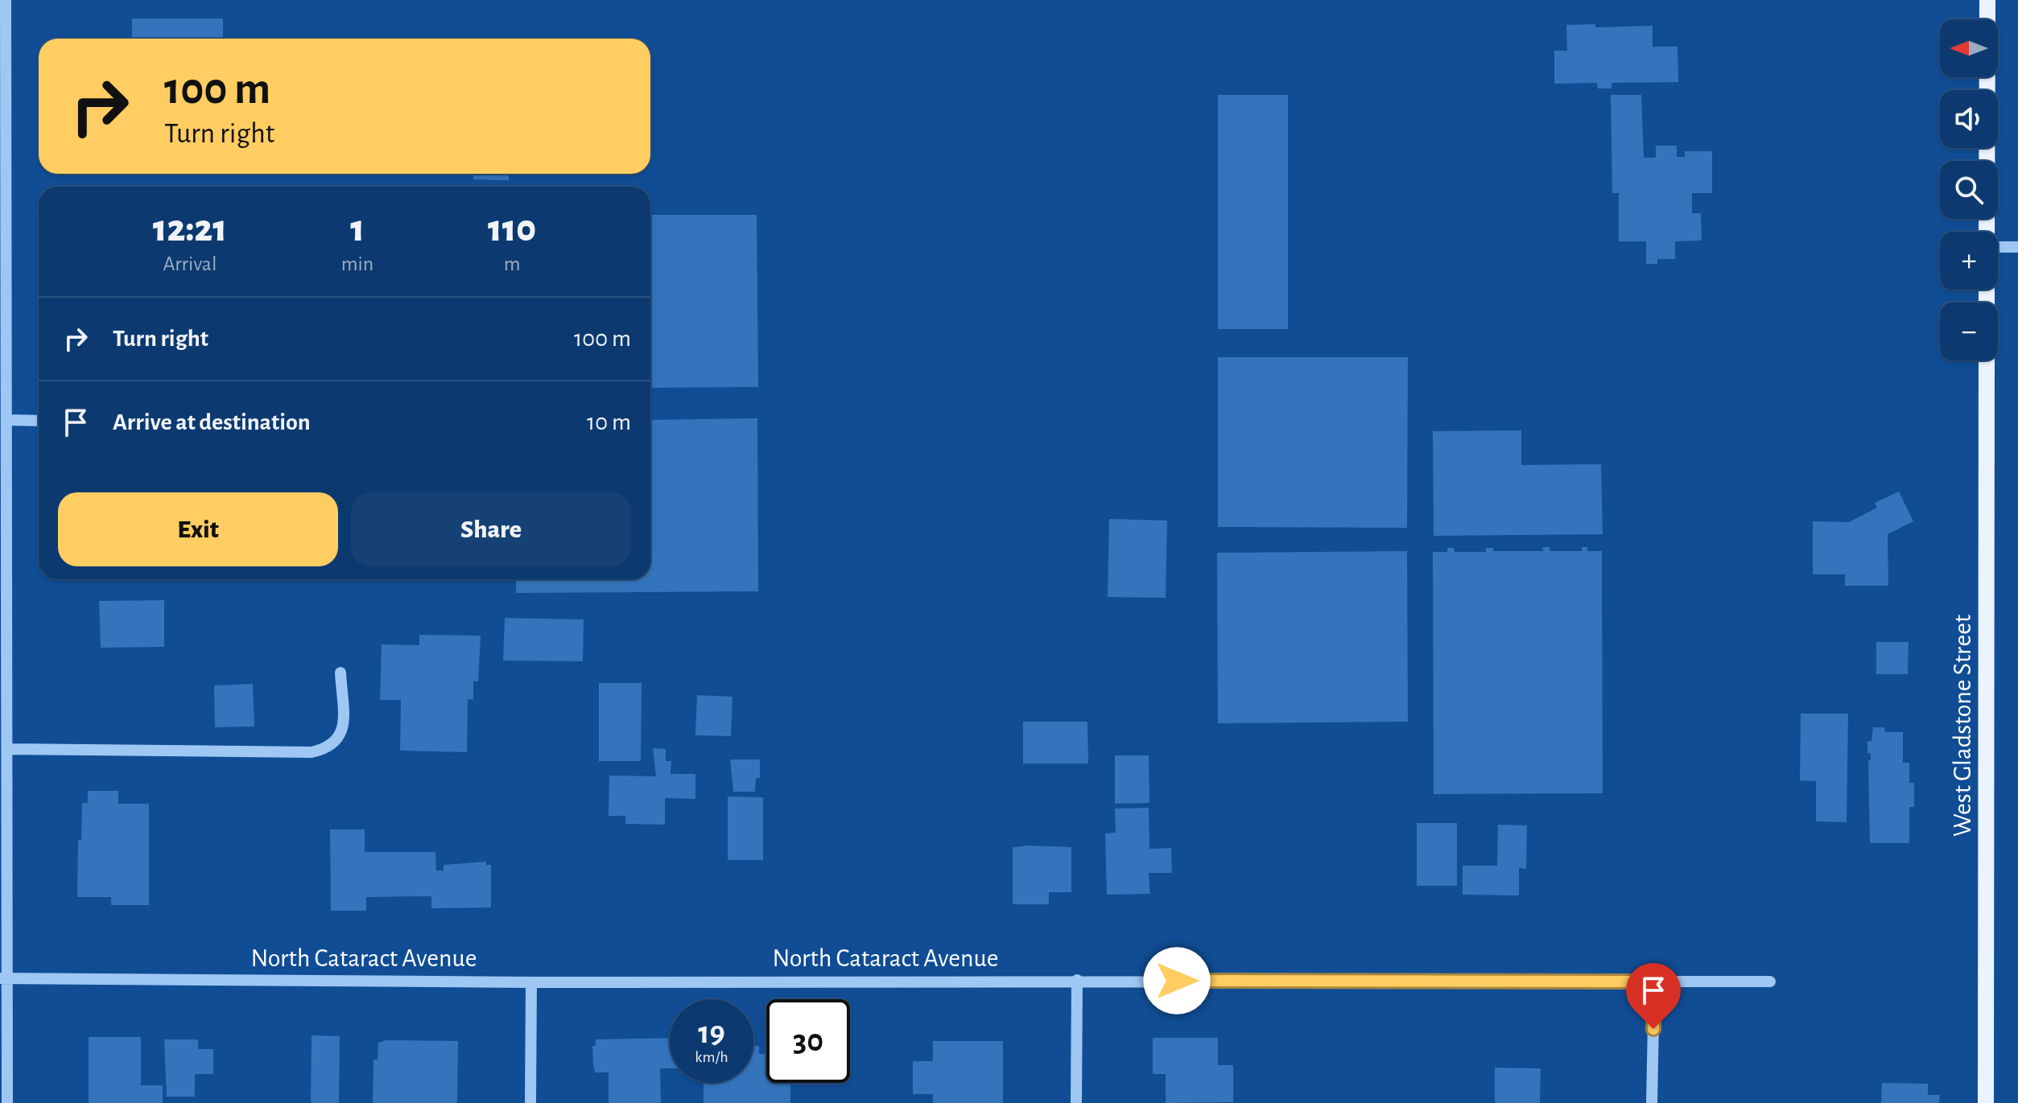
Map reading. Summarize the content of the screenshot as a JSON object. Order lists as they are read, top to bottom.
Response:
{
  "streets": {
    "main road": ["West Gladstone Street"],
    "street": ["North Cataract Avenue"]
  },
  "north": "left",
  "page": {
    "map_buttons": ["+", "−"],
    "turn": ["100 m", "Turn right"],
    "eta": [
      "12:21",
      "Arrival",
      "1",
      "min",
      "110",
      "m"
    ],
    "list": [
      {
        "name": "Turn right",
        "value": "100 m"
      },
      {
        "name": "Arrive at destination",
        "value": "10 m"
      }
    ],
    "buttons": ["Exit", "Share"],
    "speed": "19 km/h",
    "limit": "30"
  }
}
